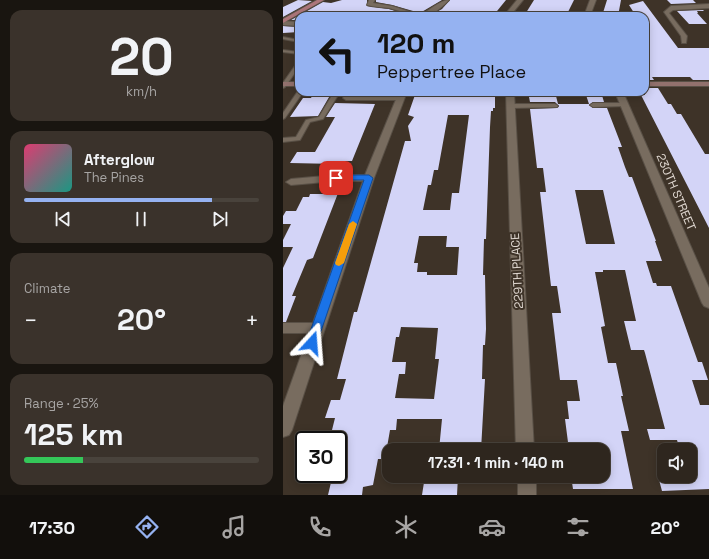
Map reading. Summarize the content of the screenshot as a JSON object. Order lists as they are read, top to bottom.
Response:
{
  "streets": {
    "street": ["230TH STREET", "229TH PLACE"]
  },
  "page": {
    "tile": [
      ["20", "km/h"],
      "Climate",
      ["Range · 25%", "125 km"]
    ],
    "turn": ["120 m", "Peppertree Place"],
    "song": ["Afterglow", "The Pines"],
    "heat": ["−", "20°", "+"],
    "limit": "30",
    "trip": "17:31 · 1 min · 140 m",
    "tabs": ["17:30", "20°"]
  }
}
